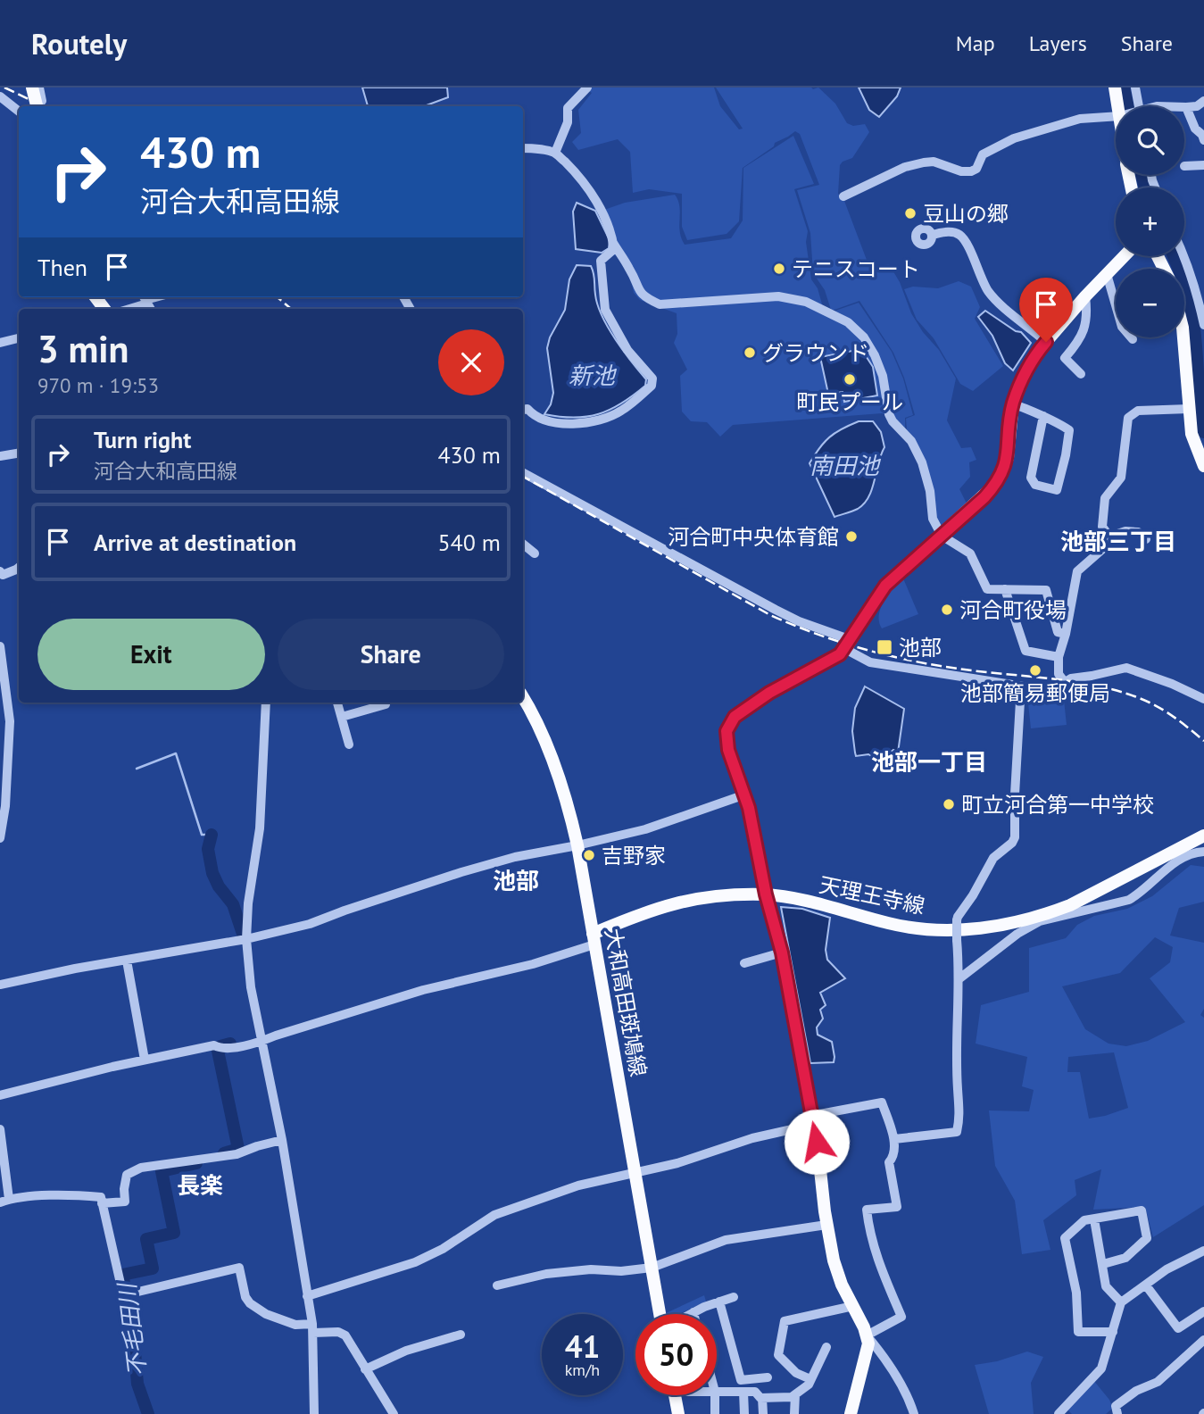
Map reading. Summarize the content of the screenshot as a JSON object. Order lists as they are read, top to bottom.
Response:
{
  "streets": {
    "main road": ["天理王寺線", "大和高田斑鳩線"]
  },
  "crossings": [
    ["天理王寺線", "大和高田斑鳩線"]
  ],
  "districts": [
    "池部三丁目",
    "池部一丁目",
    "池部",
    "長楽"
  ],
  "water": ["新池", "南田池", "不毛田川"],
  "places": {
    "other": [
      "豆山の郷",
      "テニスコート",
      "グラウンド",
      "町民プール",
      "河合町中央体育館",
      "河合町役場",
      "池部簡易郵便局",
      "町立河合第一中学校",
      "吉野家"
    ],
    "transit": ["池部"]
  },
  "page": {
    "header": "Routely",
    "nav": ["Map", "Layers", "Share"],
    "map_buttons": ["+", "−"],
    "turn": ["430 m", "河合大和高田線"],
    "then": "Then",
    "heading": ["3 min", "970 m · 19:53"],
    "list": [
      {
        "name": "Turn right",
        "note": "河合大和高田線",
        "value": "430 m"
      },
      {
        "name": "Arrive at destination",
        "value": "540 m"
      }
    ],
    "buttons": ["Exit", "Share"],
    "speed": "41 km/h",
    "limit": "50"
  }
}
